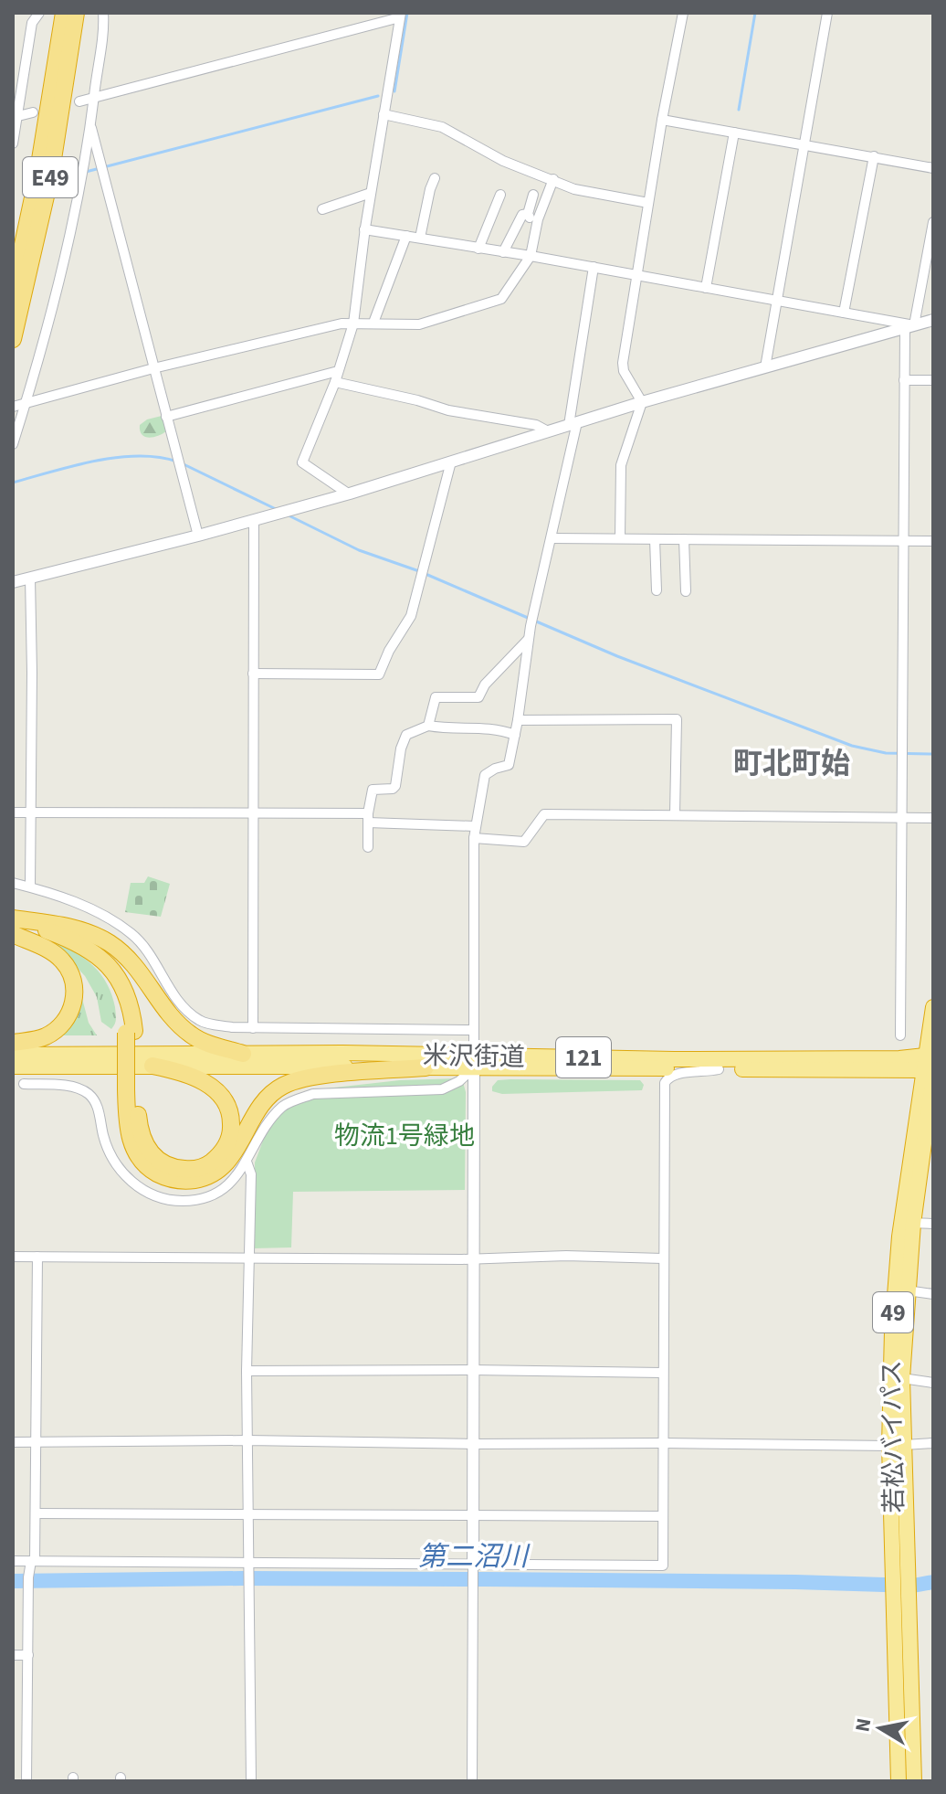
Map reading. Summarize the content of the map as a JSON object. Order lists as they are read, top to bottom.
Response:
{
  "streets": {
    "highway": [
      "E49",
      "米沢街道",
      "121",
      "49",
      "若松バイパス"
    ]
  },
  "crossings": [
    ["米沢街道", "若松バイパス"]
  ],
  "districts": ["町北町始"],
  "water": ["第二沼川"],
  "parks": ["物流1号緑地"],
  "north": "left"
}
